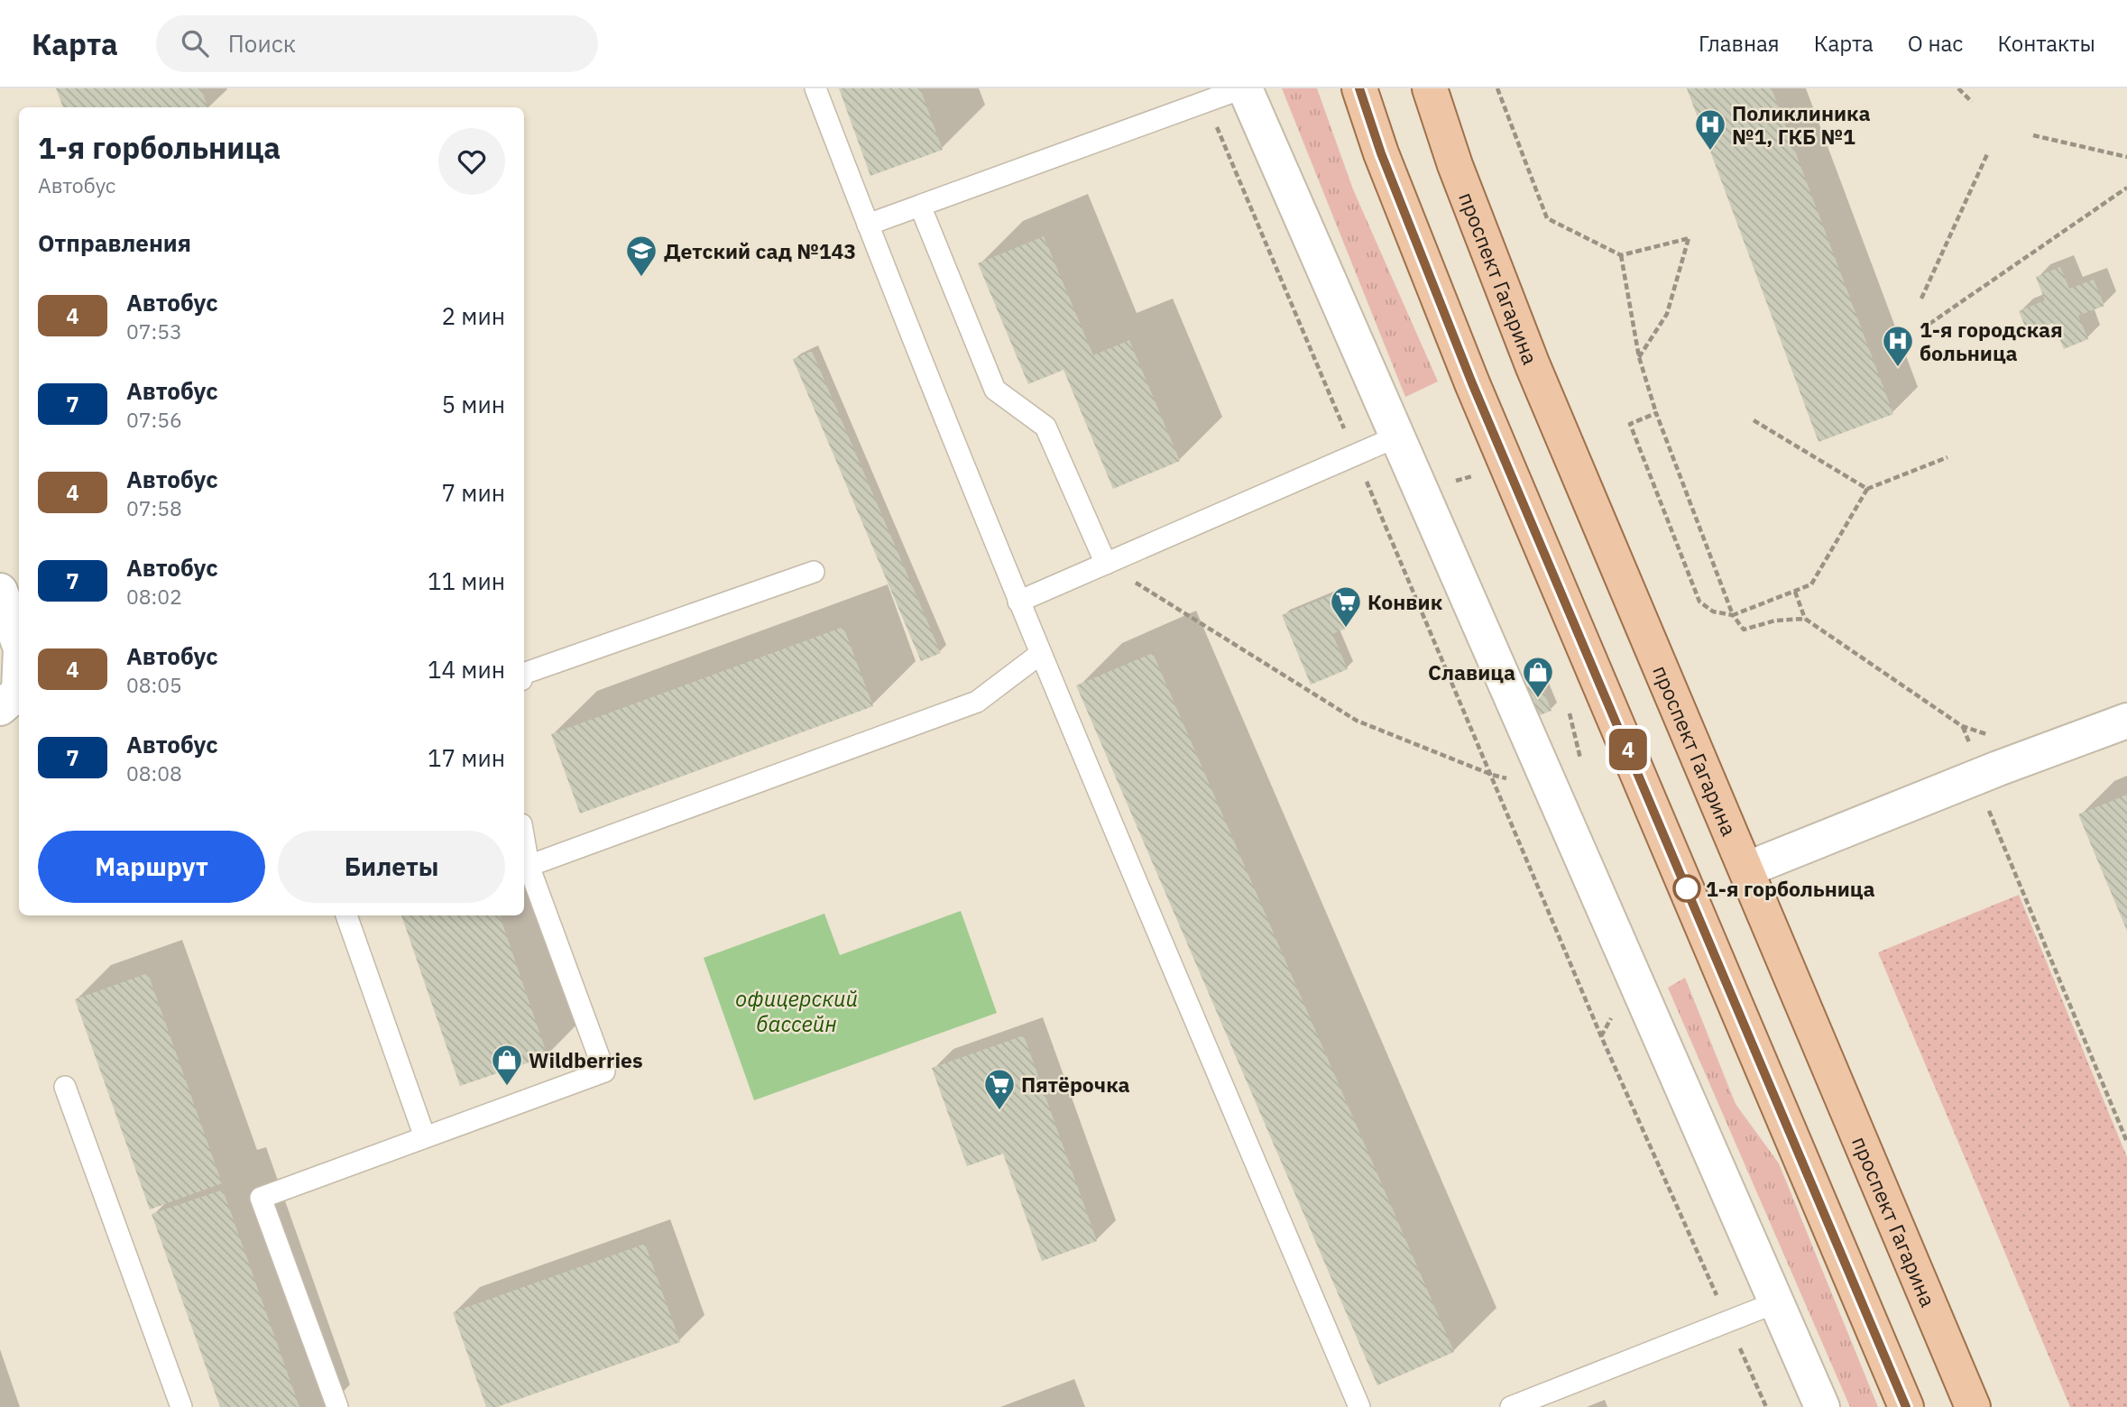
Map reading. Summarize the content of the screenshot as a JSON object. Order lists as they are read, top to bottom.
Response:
{
  "streets": {
    "main road": ["проспект Гагарина"]
  },
  "water": ["офицерский бассейн"],
  "places": {
    "hospital": ["Поликлиника №1, ГКБ №1", "1-я городская больница"],
    "school or university": ["Детский сад №143"],
    "supermarket": ["Конвик", "Пятёрочка"],
    "shop": ["Славица", "Wildberries"],
    "other": ["1-я горбольница"]
  },
  "lines": ["bus line 4"],
  "page": {
    "header": "Карта",
    "search": "Поиск",
    "nav": [
      "Главная",
      "Карта",
      "О нас",
      "Контакты"
    ],
    "on_map": "4",
    "heading": [
      ["1-я горбольница", "Автобус"],
      "Отправления"
    ],
    "list": [
      {
        "mark": "4",
        "name": "Автобус",
        "note": "07:53",
        "value": "2 мин"
      },
      {
        "mark": "7",
        "name": "Автобус",
        "note": "07:56",
        "value": "5 мин"
      },
      {
        "mark": "4",
        "name": "Автобус",
        "note": "07:58",
        "value": "7 мин"
      },
      {
        "mark": "7",
        "name": "Автобус",
        "note": "08:02",
        "value": "11 мин"
      },
      {
        "mark": "4",
        "name": "Автобус",
        "note": "08:05",
        "value": "14 мин"
      },
      {
        "mark": "7",
        "name": "Автобус",
        "note": "08:08",
        "value": "17 мин"
      }
    ],
    "buttons": ["Маршрут", "Билеты"]
  }
}
